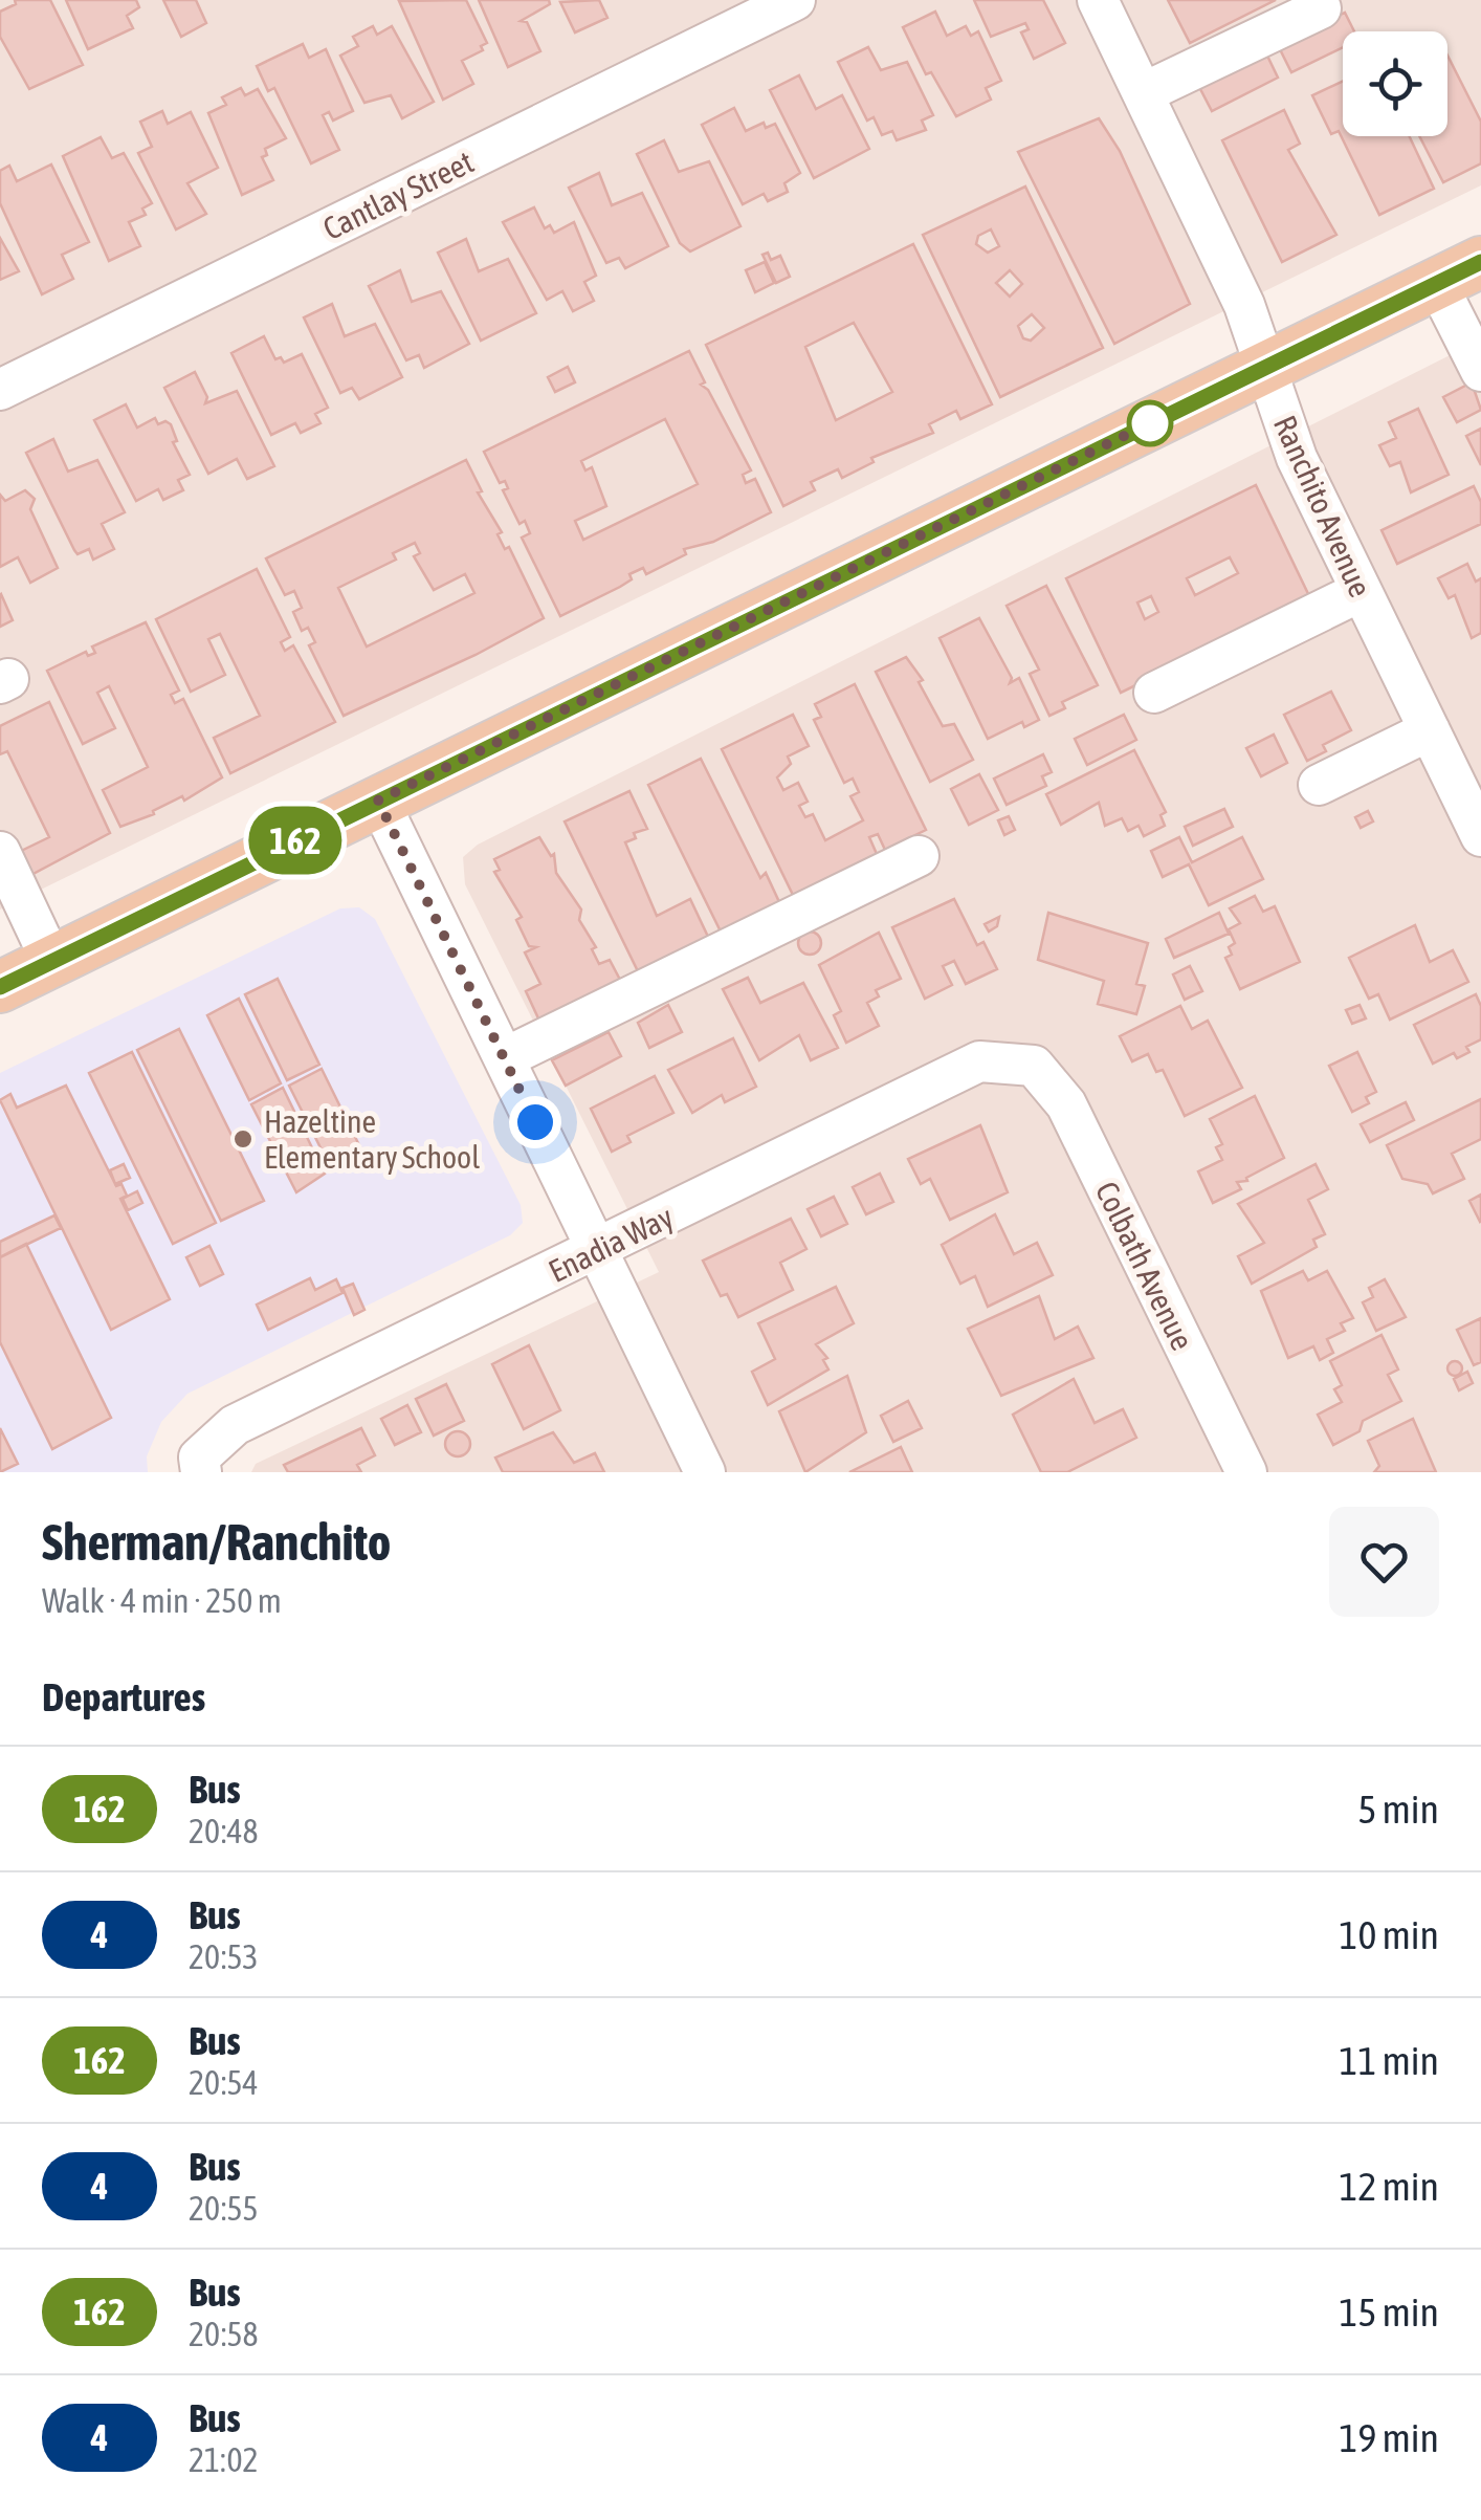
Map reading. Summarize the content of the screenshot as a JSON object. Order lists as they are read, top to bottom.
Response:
{
  "streets": {
    "street": [
      "Cantlay Street",
      "Ranchito Avenue",
      "Enadia Way",
      "Colbath Avenue"
    ]
  },
  "crossings": [
    ["Enadia Way", "Colbath Avenue"]
  ],
  "places": ["Hazeltine Elementary School"],
  "lines": ["bus line 162"],
  "page": {
    "on_map": "162",
    "heading": [
      ["Sherman/Ranchito", "Walk · 4 min · 250 m"],
      "Departures"
    ],
    "list": [
      {
        "mark": "162",
        "name": "Bus",
        "note": "20:48",
        "value": "5 min"
      },
      {
        "mark": "4",
        "name": "Bus",
        "note": "20:53",
        "value": "10 min"
      },
      {
        "mark": "162",
        "name": "Bus",
        "note": "20:54",
        "value": "11 min"
      },
      {
        "mark": "4",
        "name": "Bus",
        "note": "20:55",
        "value": "12 min"
      },
      {
        "mark": "162",
        "name": "Bus",
        "note": "20:58",
        "value": "15 min"
      },
      {
        "mark": "4",
        "name": "Bus",
        "note": "21:02",
        "value": "19 min"
      }
    ]
  }
}
